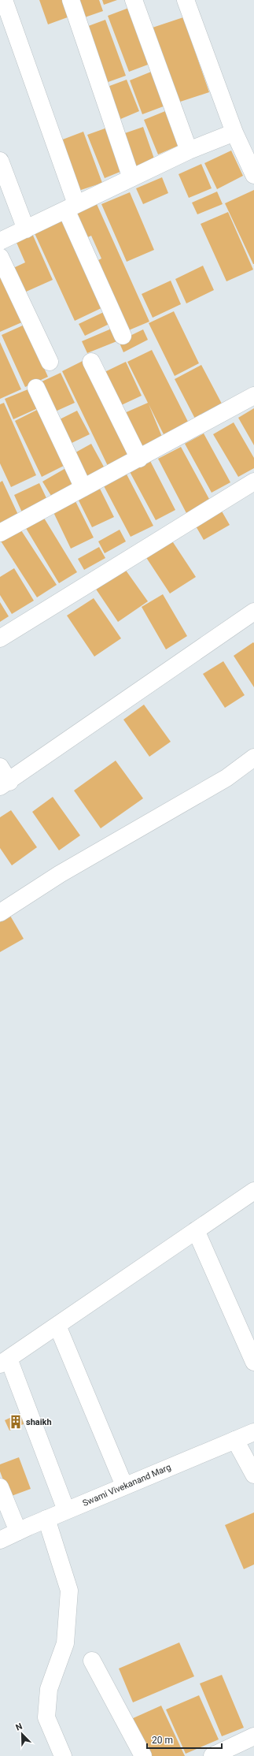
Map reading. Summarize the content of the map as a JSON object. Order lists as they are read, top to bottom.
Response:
{
  "streets": {
    "street": ["Swami Vivekanand Marg"]
  },
  "places": {
    "building": ["shaikh"]
  },
  "scale_bar": "20 m",
  "north": "top left"
}
